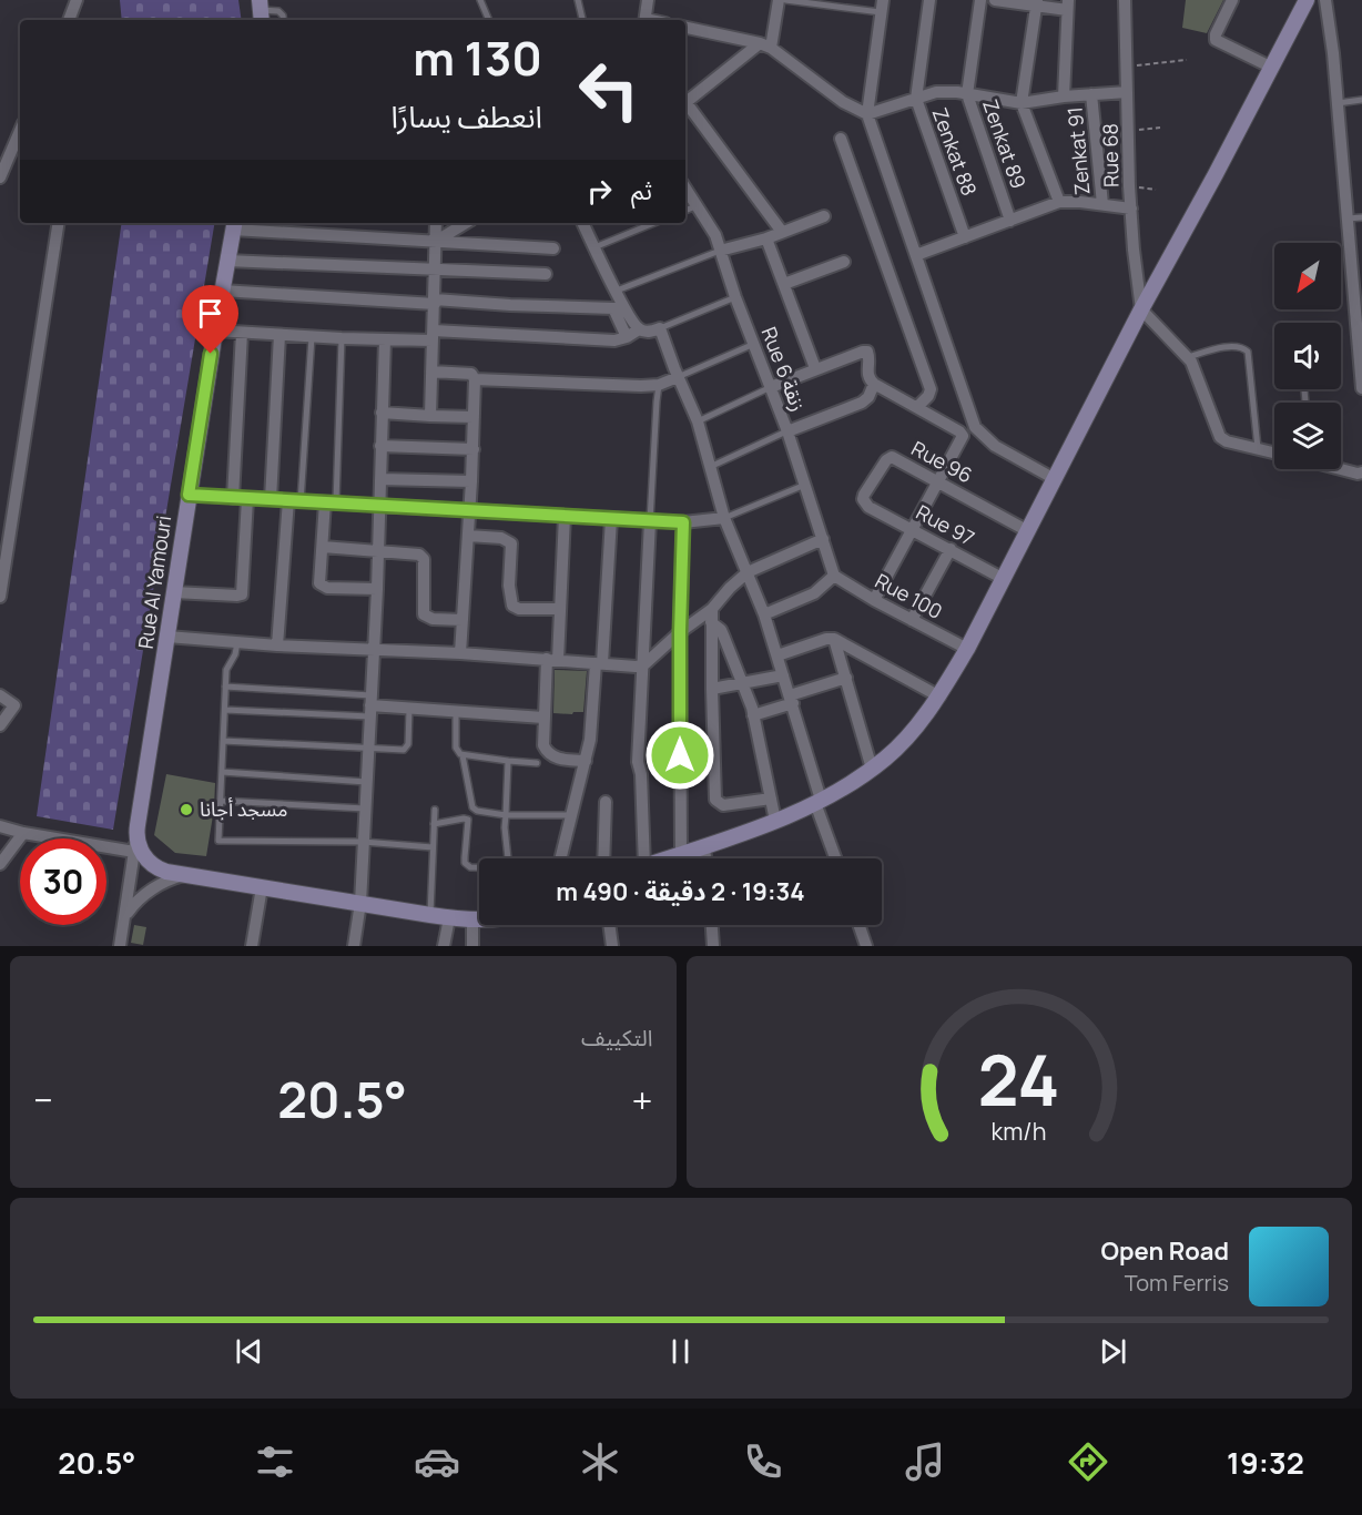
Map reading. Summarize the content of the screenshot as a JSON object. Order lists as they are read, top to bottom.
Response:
{
  "streets": {
    "street": [
      "Zenkat 89",
      "Zenkat 91",
      "Zenkat 88",
      "Rue 68",
      "Rue 6 زنقة",
      "Rue 96",
      "Rue 97",
      "Rue Al Yamouri",
      "Rue 100"
    ]
  },
  "crossings": [
    ["Rue 6 زنقة", "Rue 100"],
    ["Rue 96", "Rue 97"]
  ],
  "places": ["مسجد أجانا"],
  "north": "bottom left",
  "page": {
    "turn": ["130 m", "انعطف يسارًا"],
    "then": "ثم",
    "limit": "30",
    "trip": "19:34 · 2 دقيقة · 490 m",
    "tile": "التكييف",
    "heat": ["−", "20.5°", "+"],
    "song": ["Open Road", "Tom Ferris"],
    "tabs": ["19:32", "20.5°"],
    "gauge": ["24", "km/h"]
  }
}
